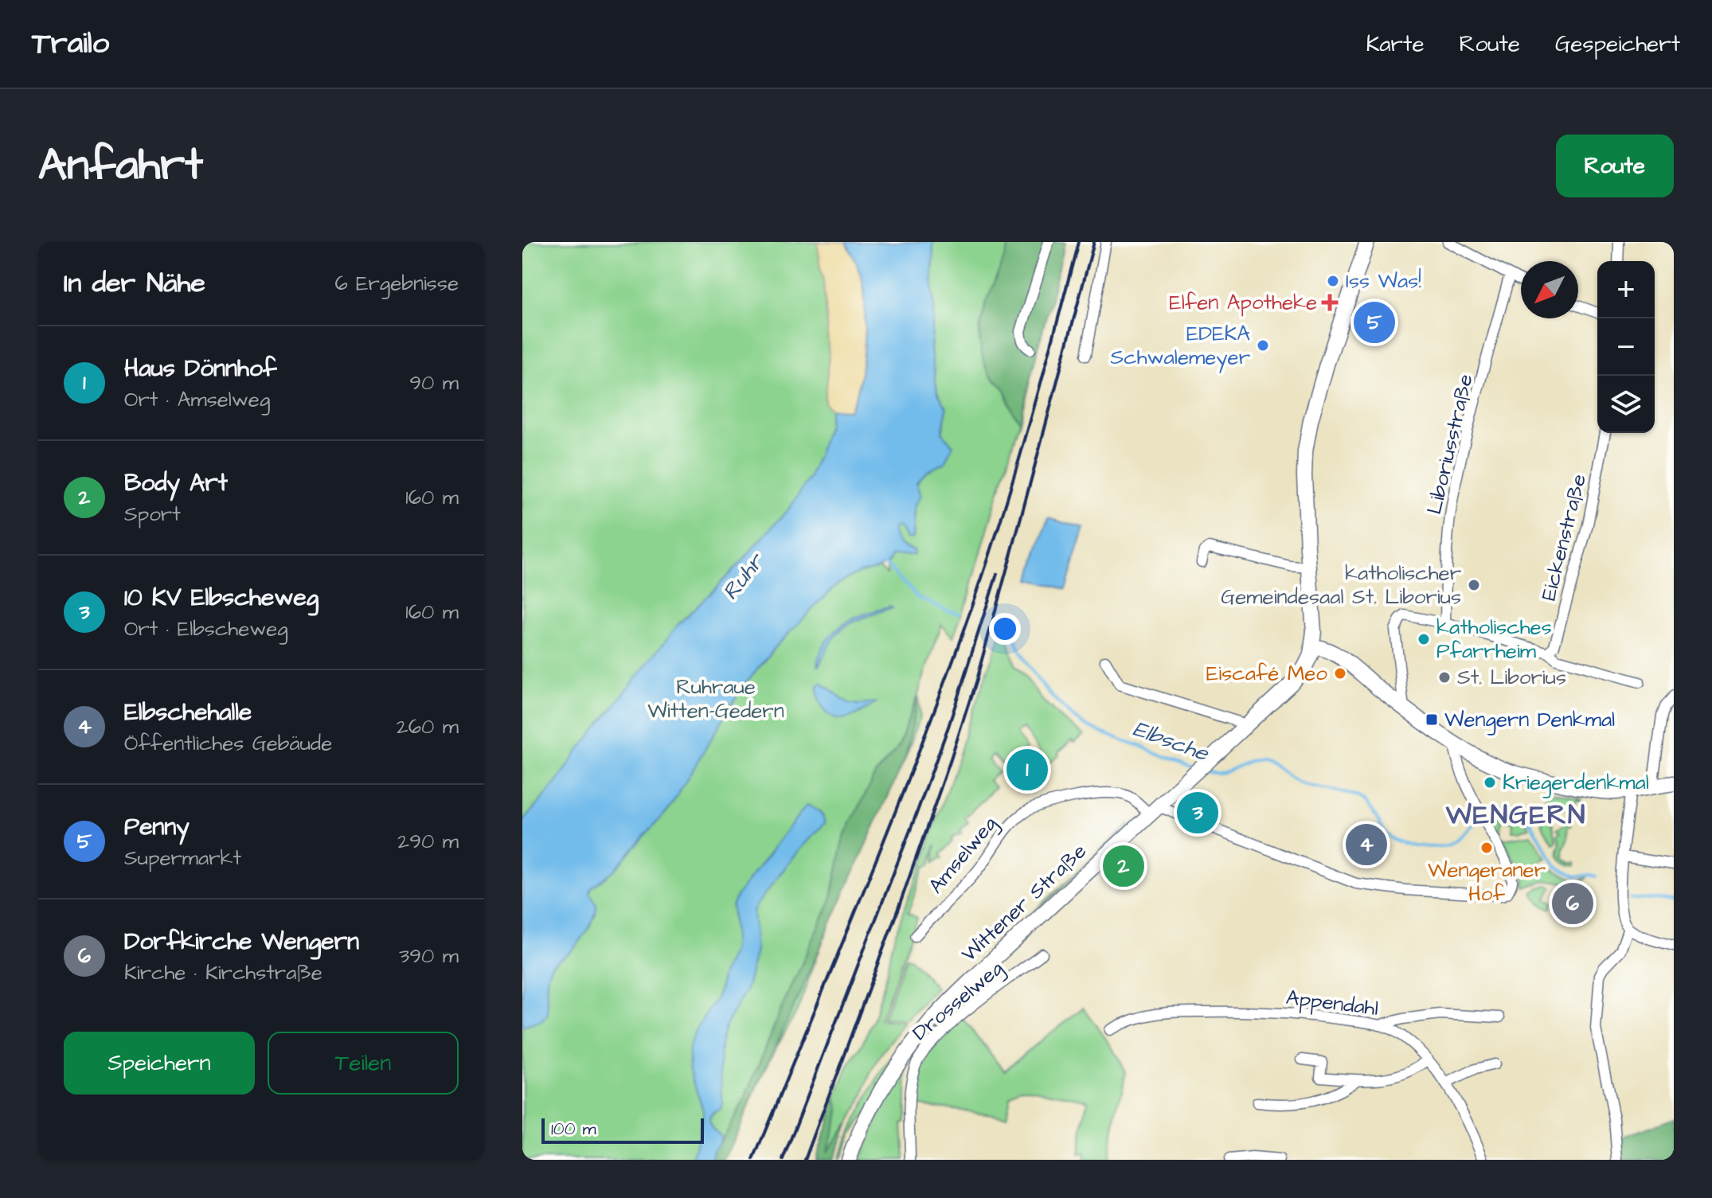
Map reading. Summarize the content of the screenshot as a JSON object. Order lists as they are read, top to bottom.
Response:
{
  "streets": {
    "main road": ["Wittener Straße"],
    "street": [
      "Liboriusstraße",
      "Eickenstraße",
      "Amselweg",
      "Drosselweg",
      "Appendahl"
    ]
  },
  "crossings": [
    ["Amselweg", "Wittener Straße"]
  ],
  "districts": ["WENGERN"],
  "water": ["Ruhr", "Elbsche"],
  "parks": ["Ruhraue Witten-Gedern"],
  "places": {
    "other": [
      "Iss Was!",
      "EDEKA Schwalemeyer",
      "katholischer Gemeindesaal St. Liborius",
      "katholisches Pfarrheim",
      "Eiscafé Meo",
      "St. Liborius",
      "Kriegerdenkmal",
      "Wengeraner Hof"
    ],
    "health": ["Elfen Apotheke"],
    "transit": ["Wengern Denkmal"]
  },
  "scale_bar": "100 m",
  "north": "bottom left",
  "page": {
    "header": "Trailo",
    "nav": ["Karte", "Route", "Gespeichert"],
    "title": "Anfahrt",
    "buttons": [
      "Route",
      ["Speichern", "Teilen"]
    ],
    "heading": ["In der Nähe", "6 Ergebnisse"],
    "map_buttons": ["+", "−"],
    "pins": [
      "5",
      "1",
      "3",
      "4",
      "2",
      "6"
    ],
    "list": [
      {
        "mark": "1",
        "name": "Haus Dönnhof",
        "note": "Ort · Amselweg",
        "value": "90 m"
      },
      {
        "mark": "2",
        "name": "Body Art",
        "note": "Sport",
        "value": "160 m"
      },
      {
        "mark": "3",
        "name": "10 KV Elbscheweg",
        "note": "Ort · Elbscheweg",
        "value": "160 m"
      },
      {
        "mark": "4",
        "name": "Elbschehalle",
        "note": "Öffentliches Gebäude",
        "value": "260 m"
      },
      {
        "mark": "5",
        "name": "Penny",
        "note": "Supermarkt",
        "value": "290 m"
      },
      {
        "mark": "6",
        "name": "Dorfkirche Wengern",
        "note": "Kirche · Kirchstraße",
        "value": "390 m"
      }
    ],
    "scale": "100 m"
  }
}
